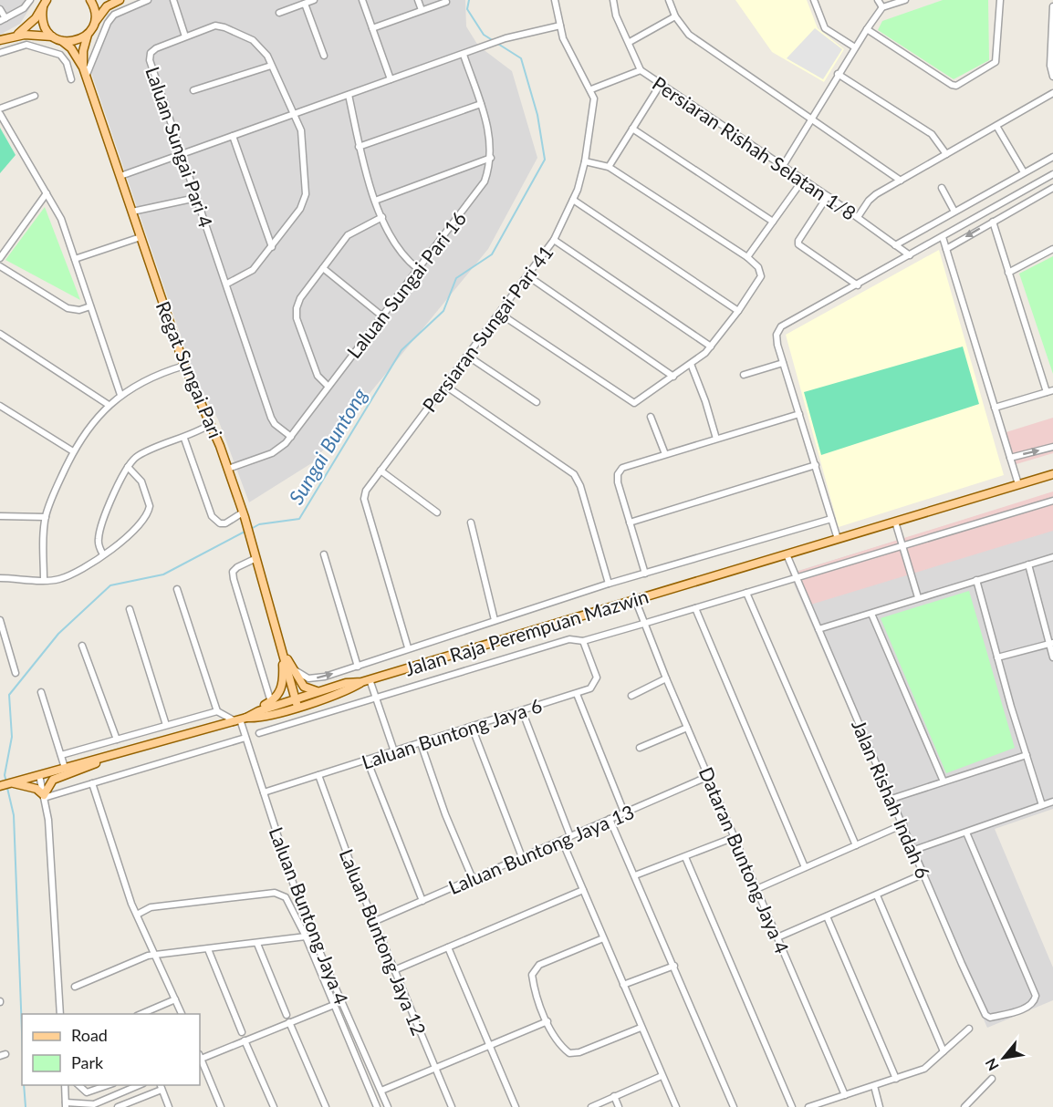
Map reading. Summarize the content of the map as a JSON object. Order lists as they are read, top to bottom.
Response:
{
  "streets": {
    "main road": ["Regat Sungai Pari", "Jalan Raja Perempuan Mazwin"],
    "street": [
      "Laluan Sungai Pari 4",
      "Persiaran Rishah Selatan 1/8",
      "Laluan Sungai Pari 16",
      "Persiaran Sungai Pari 41",
      "Laluan Buntong Jaya 6",
      "Jalan Rishah Indah 6",
      "Laluan Buntong Jaya 13",
      "Dataran Buntong Jaya 4",
      "Laluan Buntong Jaya 4",
      "Laluan Buntong Jaya 12"
    ]
  },
  "crossings": [
    ["Laluan Sungai Pari 4", "Laluan Sungai Pari 16"],
    ["Persiaran Rishah Selatan 1/8", "Persiaran Sungai Pari 41"],
    ["Laluan Sungai Pari 16", "Regat Sungai Pari"],
    ["Regat Sungai Pari", "Jalan Raja Perempuan Mazwin"],
    ["Jalan Raja Perempuan Mazwin", "Jalan Rishah Indah 6"],
    ["Jalan Raja Perempuan Mazwin", "Dataran Buntong Jaya 4"],
    ["Laluan Buntong Jaya 6", "Laluan Buntong Jaya 4"],
    ["Laluan Buntong Jaya 6", "Laluan Buntong Jaya 12"],
    ["Laluan Buntong Jaya 13", "Dataran Buntong Jaya 4"],
    ["Laluan Buntong Jaya 13", "Laluan Buntong Jaya 12"]
  ],
  "water": ["Sungai Buntong"],
  "legend": ["Road", "Park"],
  "north": "bottom left"
}
